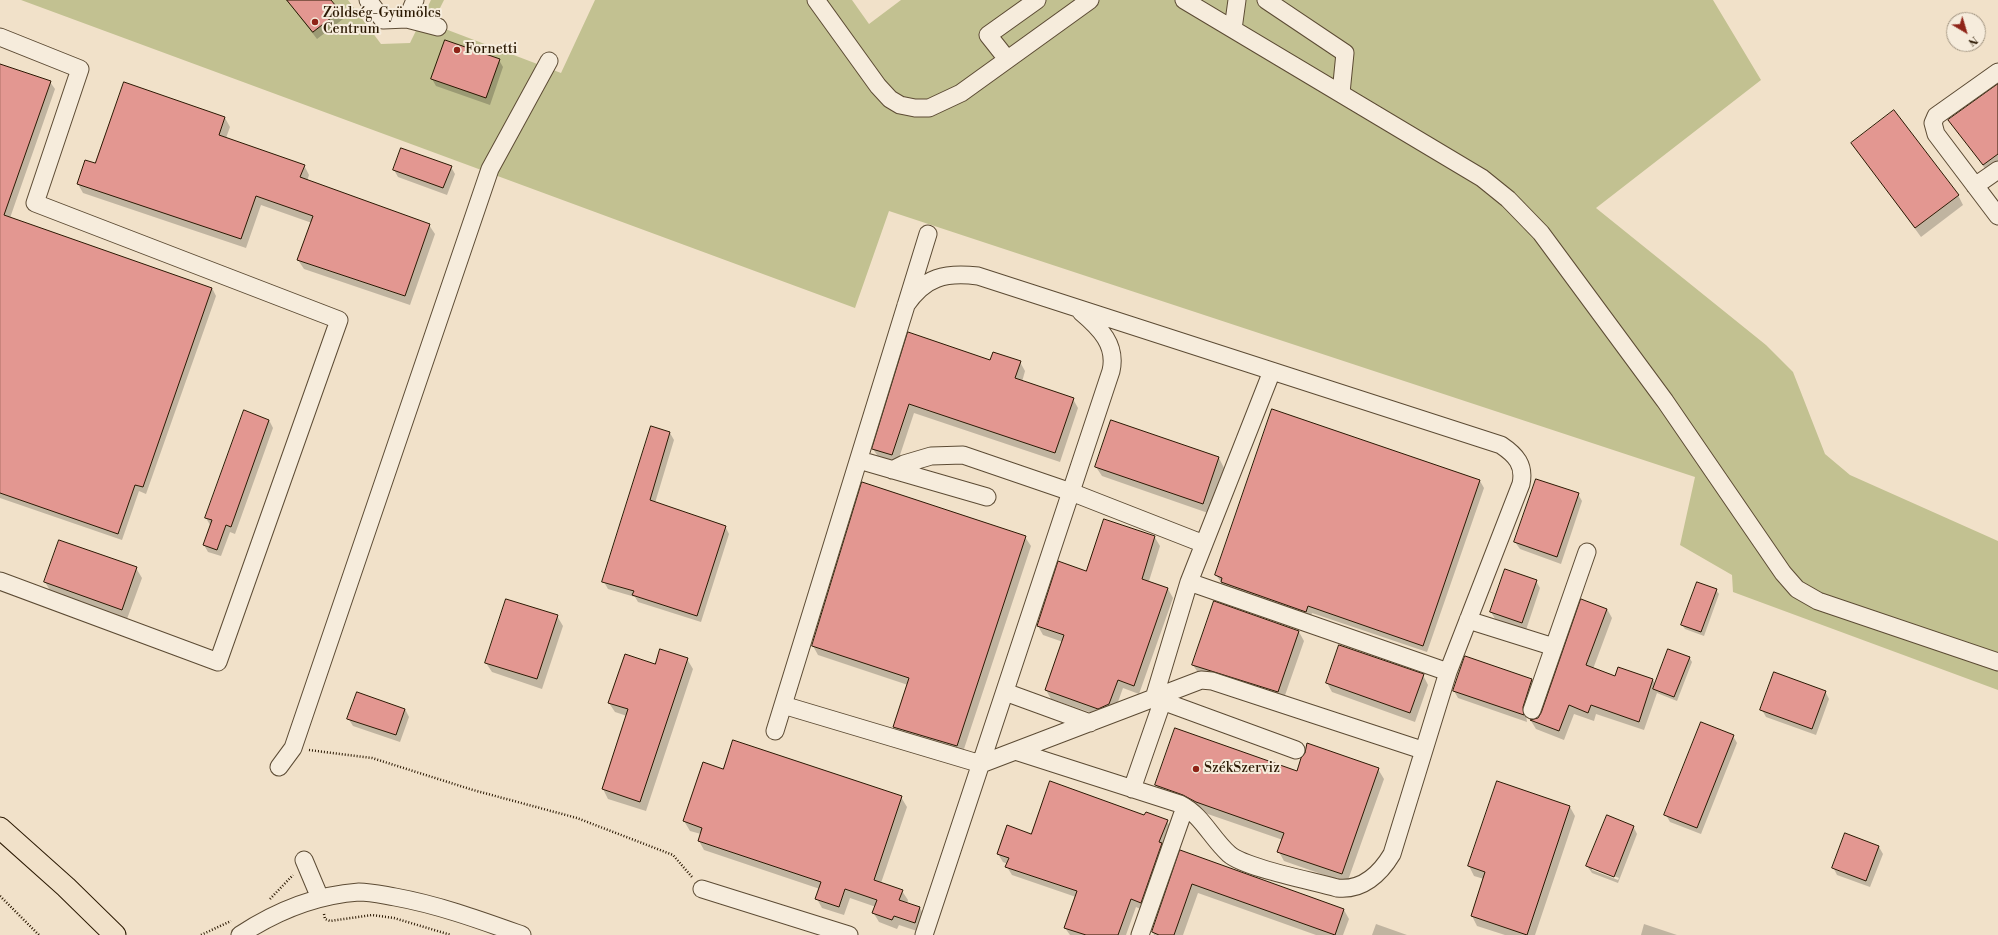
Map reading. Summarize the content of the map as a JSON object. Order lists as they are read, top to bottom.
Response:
{
  "places": ["Zöldség-Gyümölcs Centrum", "Fornetti", "SzékSzerviz"],
  "north": "bottom right"
}
